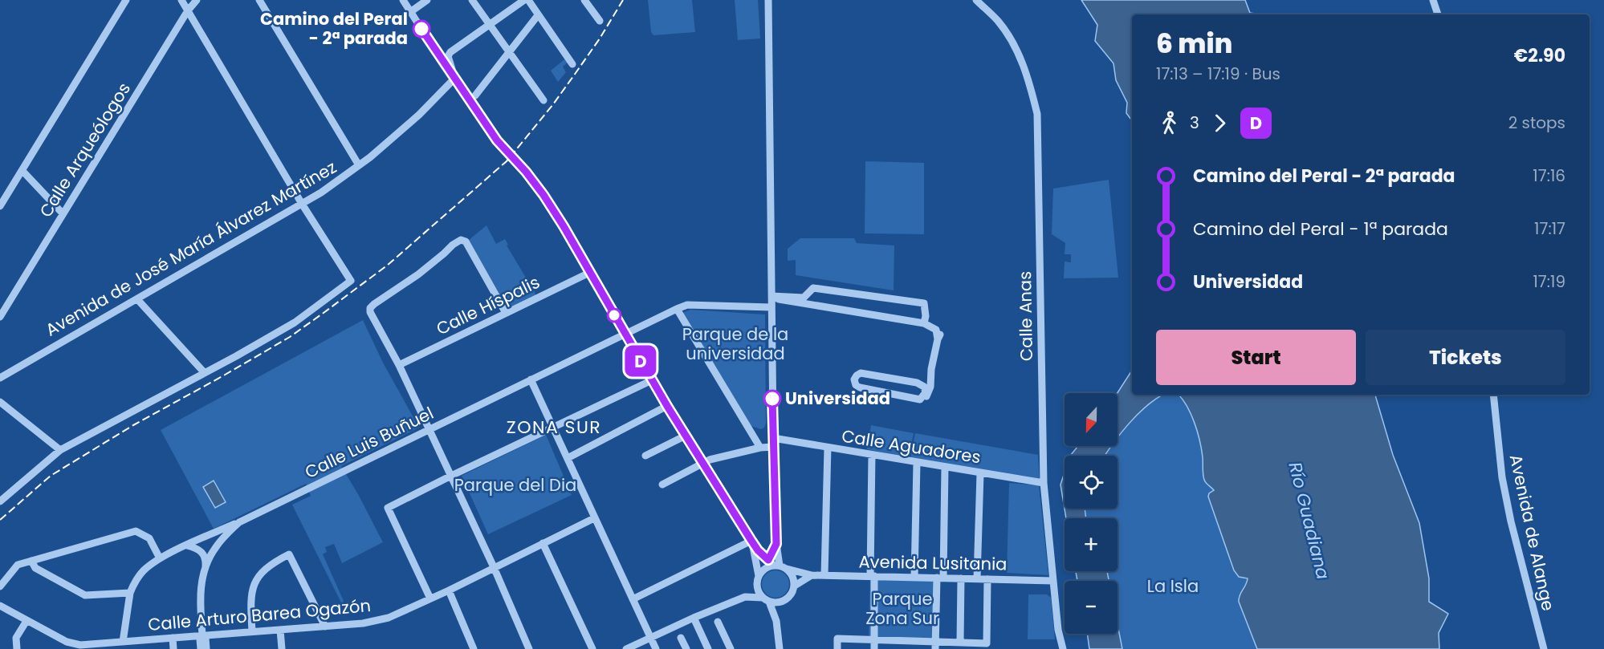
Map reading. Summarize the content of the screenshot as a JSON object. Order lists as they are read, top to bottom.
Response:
{
  "streets": {
    "street": [
      "Calle Arqueólogos",
      "Avenida de José María Álvarez Martínez",
      "Calle Híspalis",
      "Calle Anas",
      "Calle Luis Buñuel",
      "Calle Aguadores",
      "Avenida de Alange",
      "Avenida Lusitania",
      "Calle Arturo Barea Ogazón"
    ]
  },
  "crossings": [
    ["Calle Anas", "Calle Aguadores"],
    ["Calle Anas", "Avenida Lusitania"],
    ["Calle Luis Buñuel", "Calle Arturo Barea Ogazón"]
  ],
  "districts": ["ZONA SUR"],
  "water": ["Río Guadiana"],
  "parks": [
    "Parque de la universidad",
    "Parque del Dia",
    "La Isla",
    "Parque Zona Sur"
  ],
  "places": ["Camino del Peral - 2ª parada", "Universidad"],
  "lines": ["bus line D"],
  "north": "bottom",
  "page": {
    "on_map": "D",
    "heading": ["6 min", "17:13 – 17:19 · Bus", "€2.90"],
    "legs": ["3", "D", "2 stops"],
    "list": [
      {
        "name": "Camino del Peral - 2ª parada",
        "value": "17:16"
      },
      {
        "name": "Camino del Peral - 1ª parada",
        "value": "17:17"
      },
      {
        "name": "Universidad",
        "value": "17:19"
      }
    ],
    "buttons": ["Start", "Tickets"],
    "map_buttons": ["+", "−"]
  }
}
